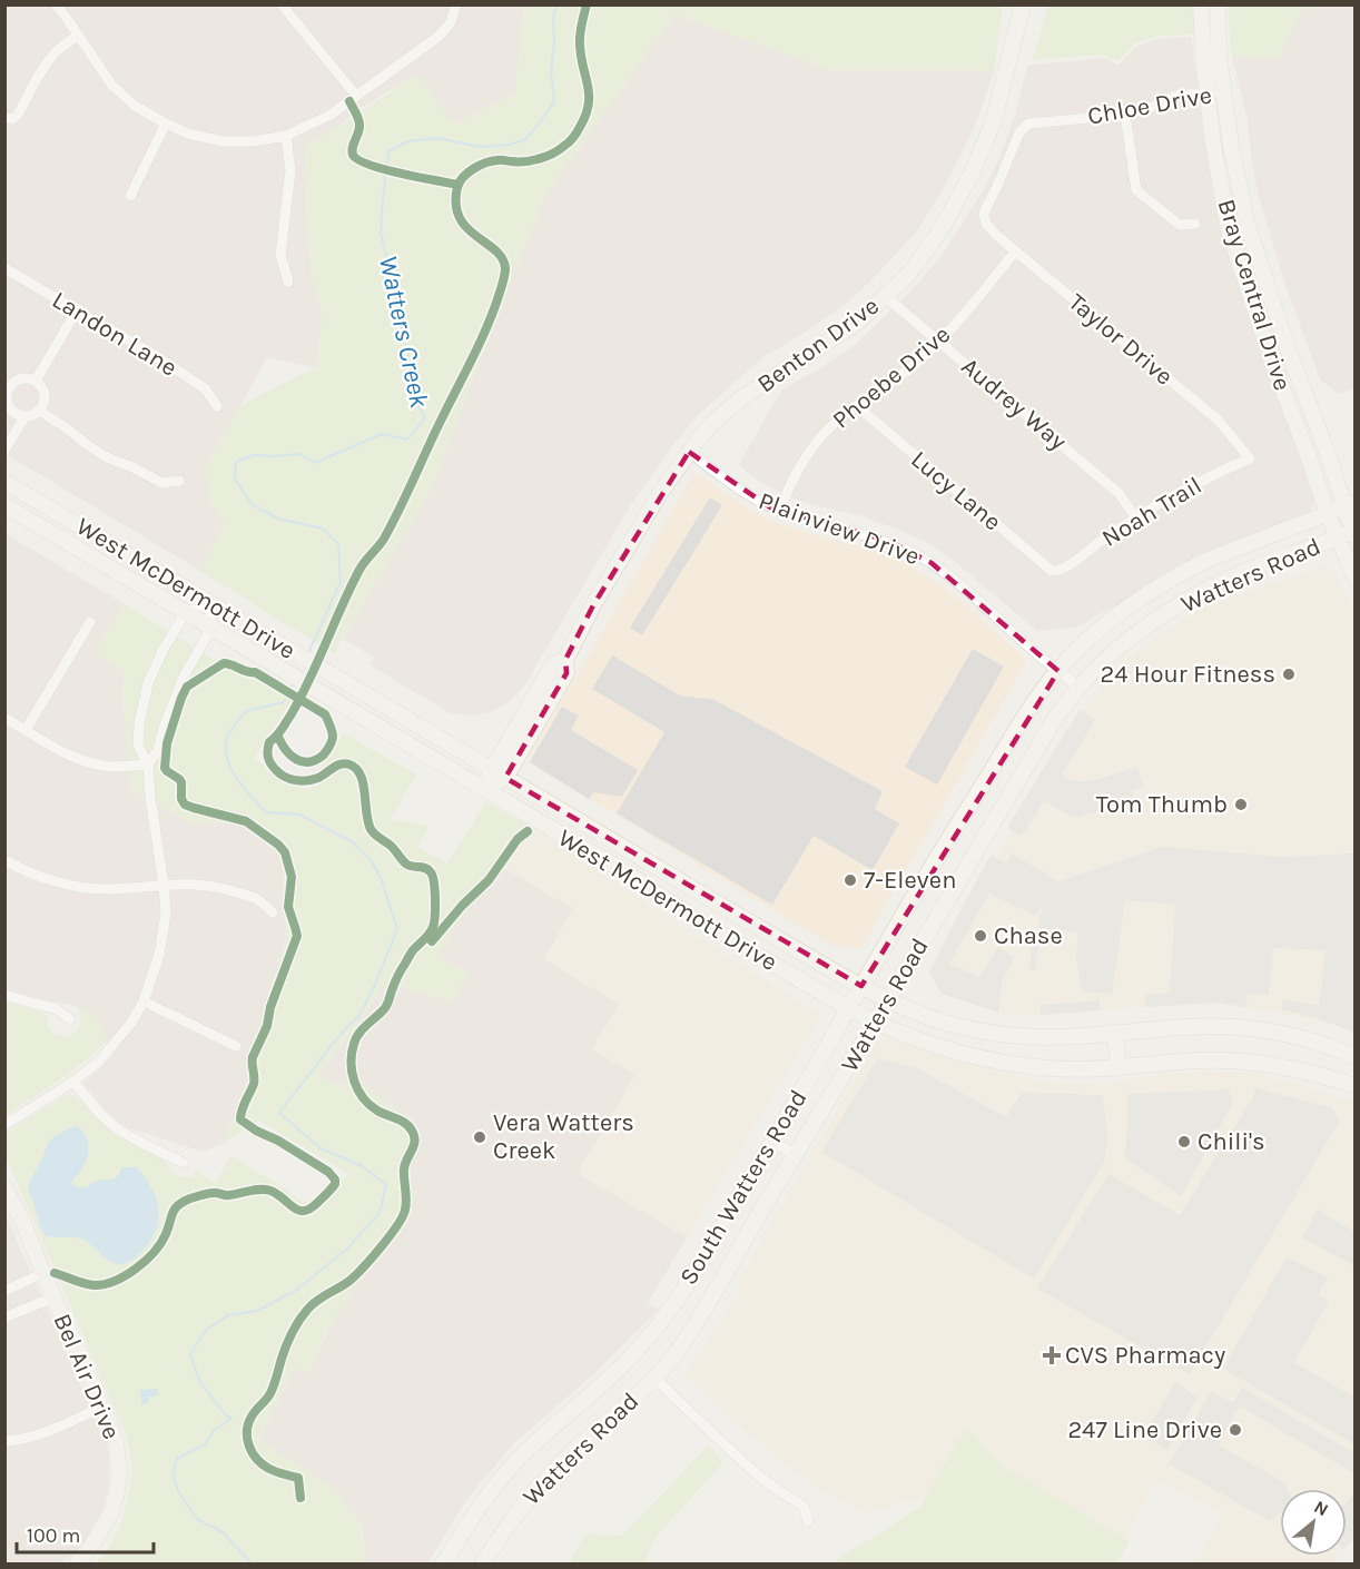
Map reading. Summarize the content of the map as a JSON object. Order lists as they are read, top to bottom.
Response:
{
  "streets": {
    "main road": [
      "Bray Central Drive",
      "Benton Drive",
      "Watters Road",
      "West McDermott Drive",
      "South Watters Road",
      "Bel Air Drive"
    ],
    "street": [
      "Chloe Drive",
      "Landon Lane",
      "Taylor Drive",
      "Phoebe Drive",
      "Audrey Way",
      "Lucy Lane",
      "Noah Trail",
      "Plainview Drive"
    ]
  },
  "crossings": [
    ["Chloe Drive", "Bray Central Drive"],
    ["Chloe Drive", "Taylor Drive"],
    ["Bray Central Drive", "Watters Road"],
    ["Taylor Drive", "Phoebe Drive"],
    ["Taylor Drive", "Noah Trail"],
    ["Benton Drive", "Audrey Way"],
    ["Benton Drive", "Plainview Drive"],
    ["Benton Drive", "West McDermott Drive"],
    ["Phoebe Drive", "Audrey Way"],
    ["Phoebe Drive", "Lucy Lane"],
    ["Phoebe Drive", "Plainview Drive"],
    ["Audrey Way", "Noah Trail"],
    ["Lucy Lane", "Noah Trail"],
    ["Plainview Drive", "Watters Road"],
    ["Watters Road", "West McDermott Drive"],
    ["Watters Road", "South Watters Road"],
    ["West McDermott Drive", "South Watters Road"]
  ],
  "water": ["Watters Creek"],
  "places": {
    "other": [
      "24 Hour Fitness",
      "Tom Thumb",
      "7-Eleven",
      "Chase",
      "Vera Watters Creek",
      "Chili's",
      "247 Line Drive"
    ],
    "health": ["CVS Pharmacy"]
  },
  "scale_bar": "100 m",
  "north": "top right"
}
